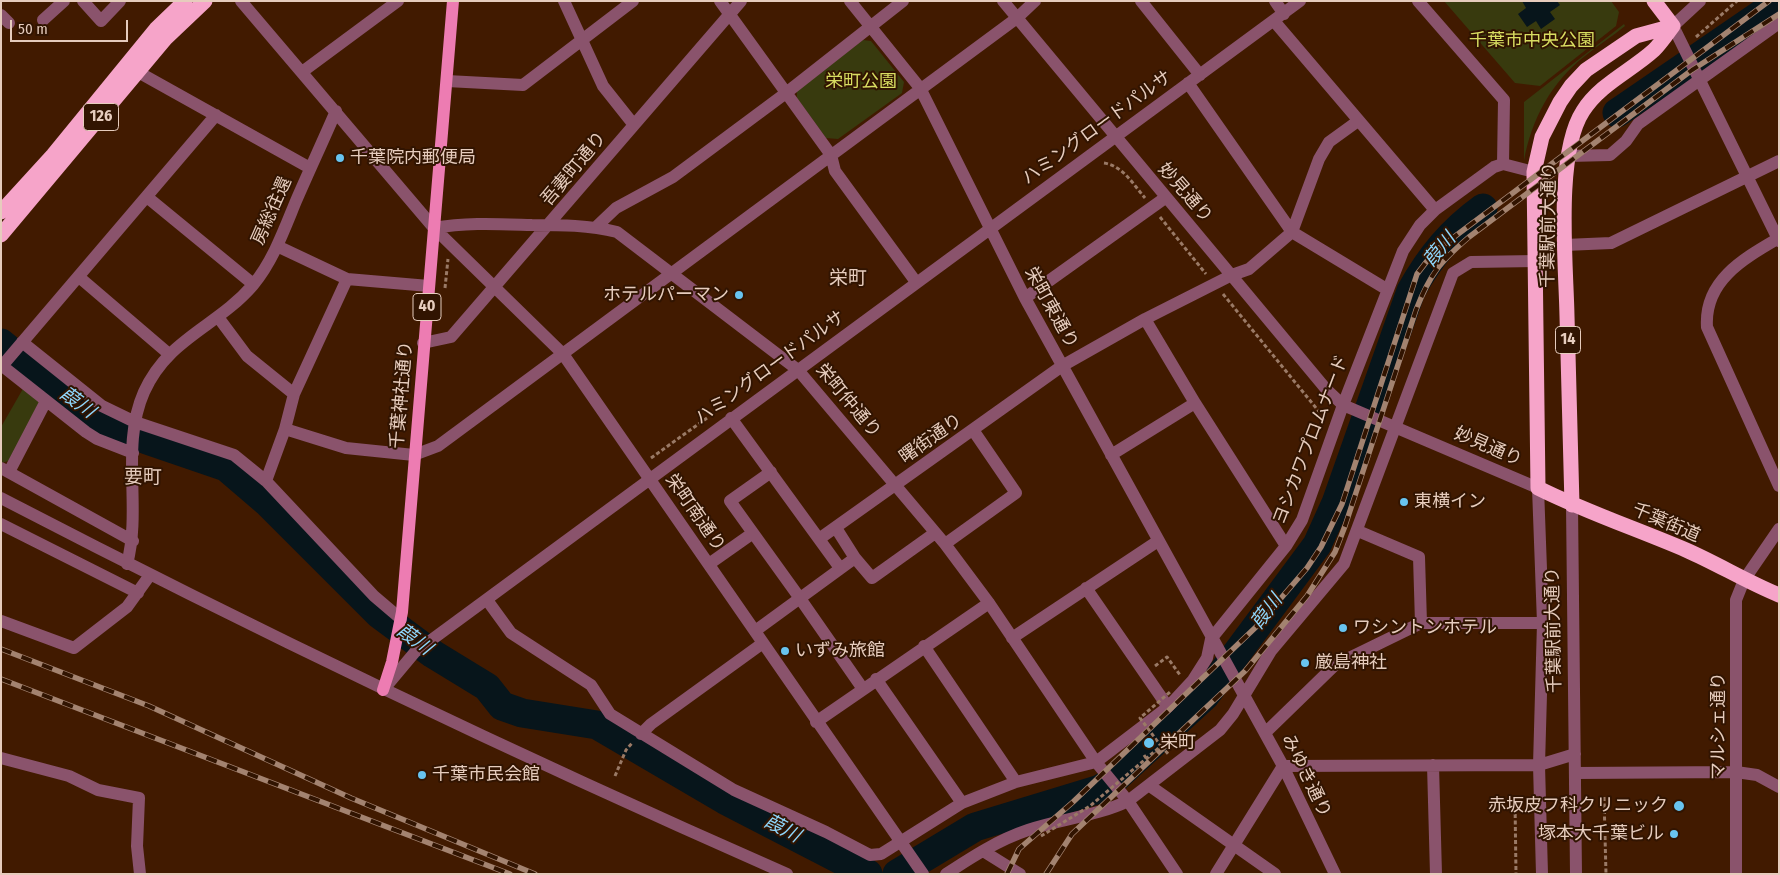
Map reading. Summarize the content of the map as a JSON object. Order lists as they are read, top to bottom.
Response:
{
  "streets": {
    "highway": [
      "126",
      "千葉駅前大通り",
      "14",
      "千葉街道"
    ],
    "main road": ["40", "千葉神社通り"],
    "street": [
      "ハミングロードパルサ",
      "吾妻町通り",
      "妙見通り",
      "房総往還",
      "栄町東通り",
      "栄町仲通り",
      "曙街通り",
      "ヨシカワプロムナード",
      "栄町南通り",
      "マルシェ通り",
      "みゆき通り"
    ]
  },
  "crossings": [
    ["ハミングロードパルサ", "妙見通り"],
    ["ハミングロードパルサ", "40"],
    ["ハミングロードパルサ", "栄町東通り"],
    ["ハミングロードパルサ", "栄町仲通り"],
    ["ハミングロードパルサ", "栄町南通り"],
    ["吾妻町通り", "千葉神社通り"],
    ["吾妻町通り", "栄町仲通り"],
    ["吾妻町通り", "栄町南通り"],
    ["妙見通り", "千葉駅前大通り"],
    ["妙見通り", "曙街通り"],
    ["妙見通り", "ヨシカワプロムナード"],
    ["妙見通り", "千葉街道"],
    ["房総往還", "栄町南通り"],
    ["千葉駅前大通り", "千葉街道"],
    ["40", "千葉神社通り"],
    ["栄町東通り", "曙街通り"],
    ["栄町東通り", "ヨシカワプロムナード"],
    ["栄町東通り", "みゆき通り"],
    ["千葉神社通り", "栄町仲通り"],
    ["千葉神社通り", "栄町南通り"],
    ["栄町仲通り", "曙街通り"],
    ["栄町仲通り", "ヨシカワプロムナード"],
    ["栄町仲通り", "栄町南通り"],
    ["ヨシカワプロムナード", "栄町南通り"],
    ["千葉街道", "マルシェ通り"]
  ],
  "districts": ["栄町", "要町"],
  "water": ["葭川"],
  "parks": ["千葉市中央公園", "栄町公園"],
  "places": [
    "千葉院内郵便局",
    "ホテルパーマン",
    "東横イン",
    "ワシントンホテル",
    "いずみ旅館",
    "厳島神社",
    "栄町",
    "千葉市民会館",
    "赤坂皮フ科クリニック",
    "塚本大千葉ビル"
  ],
  "scale_bar": "50 m"
}
